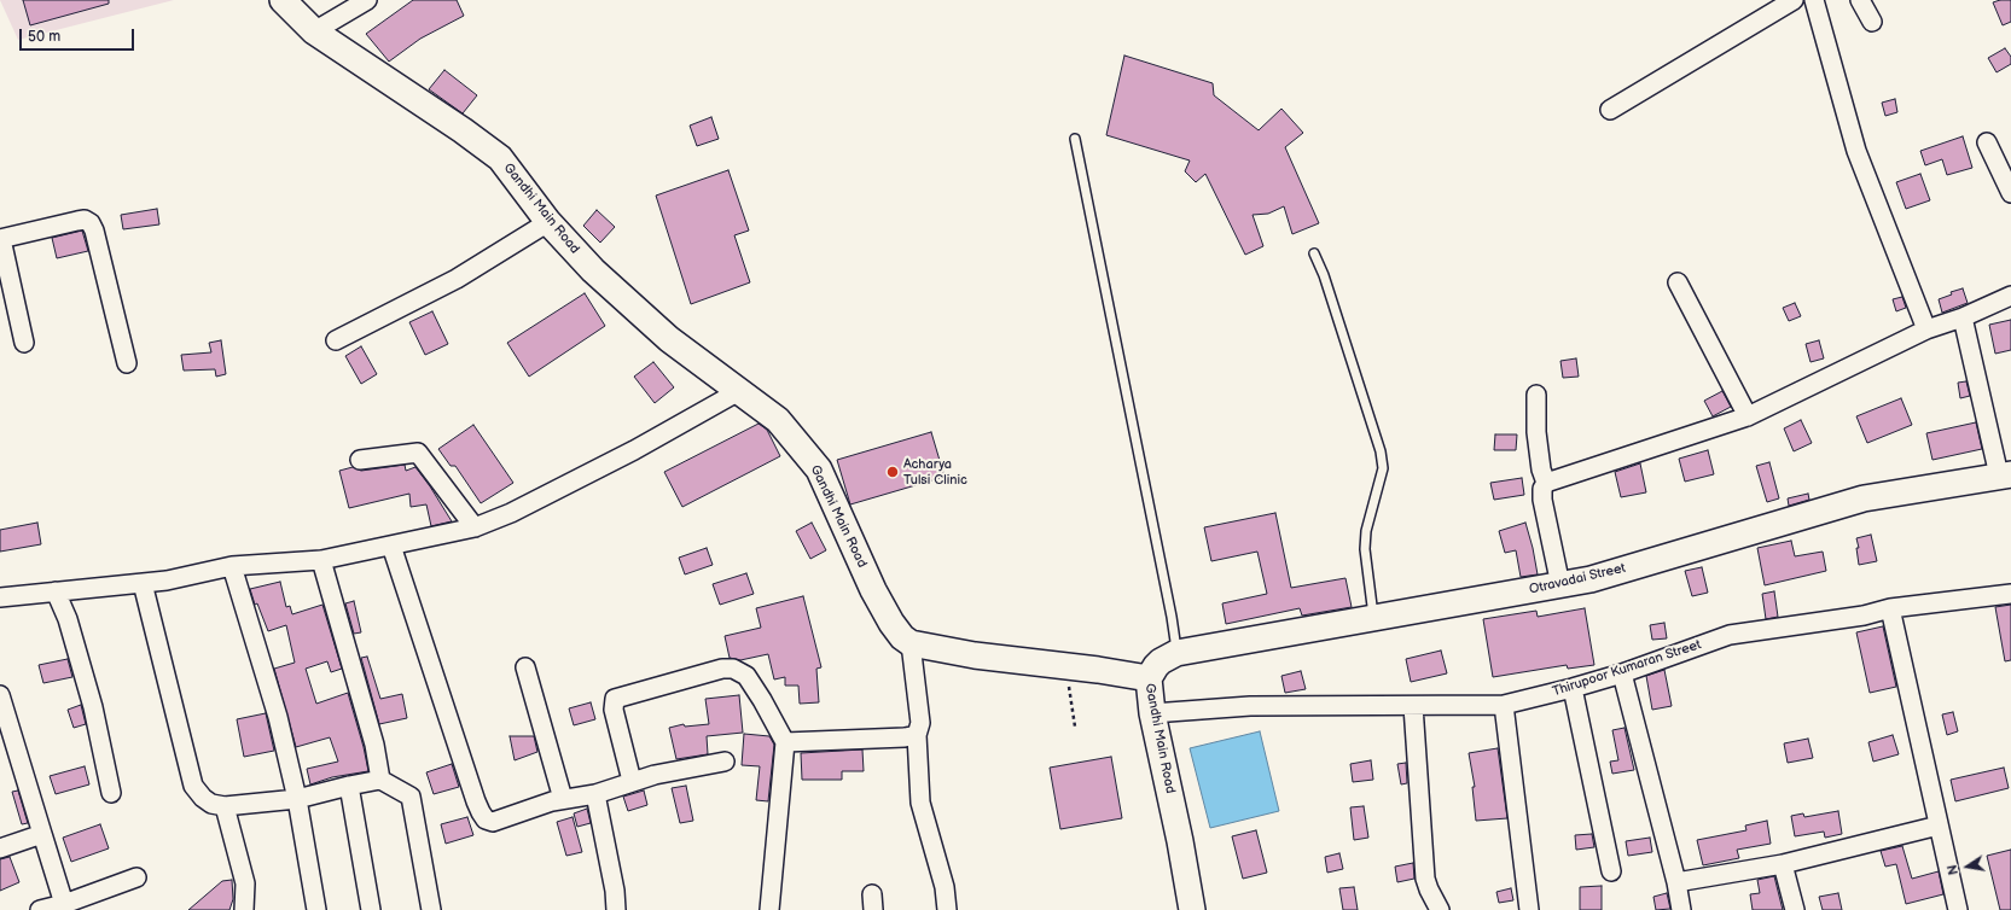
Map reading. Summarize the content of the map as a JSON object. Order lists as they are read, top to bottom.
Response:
{
  "streets": {
    "street": ["Gandhi Main Road", "Otravadai Street", "Thirupoor Kumaran Street"]
  },
  "crossings": [
    ["Gandhi Main Road", "Otravadai Street"],
    ["Gandhi Main Road", "Thirupoor Kumaran Street"]
  ],
  "places": ["Acharya Tulsi Clinic"],
  "scale_bar": "50 m",
  "north": "left"
}
